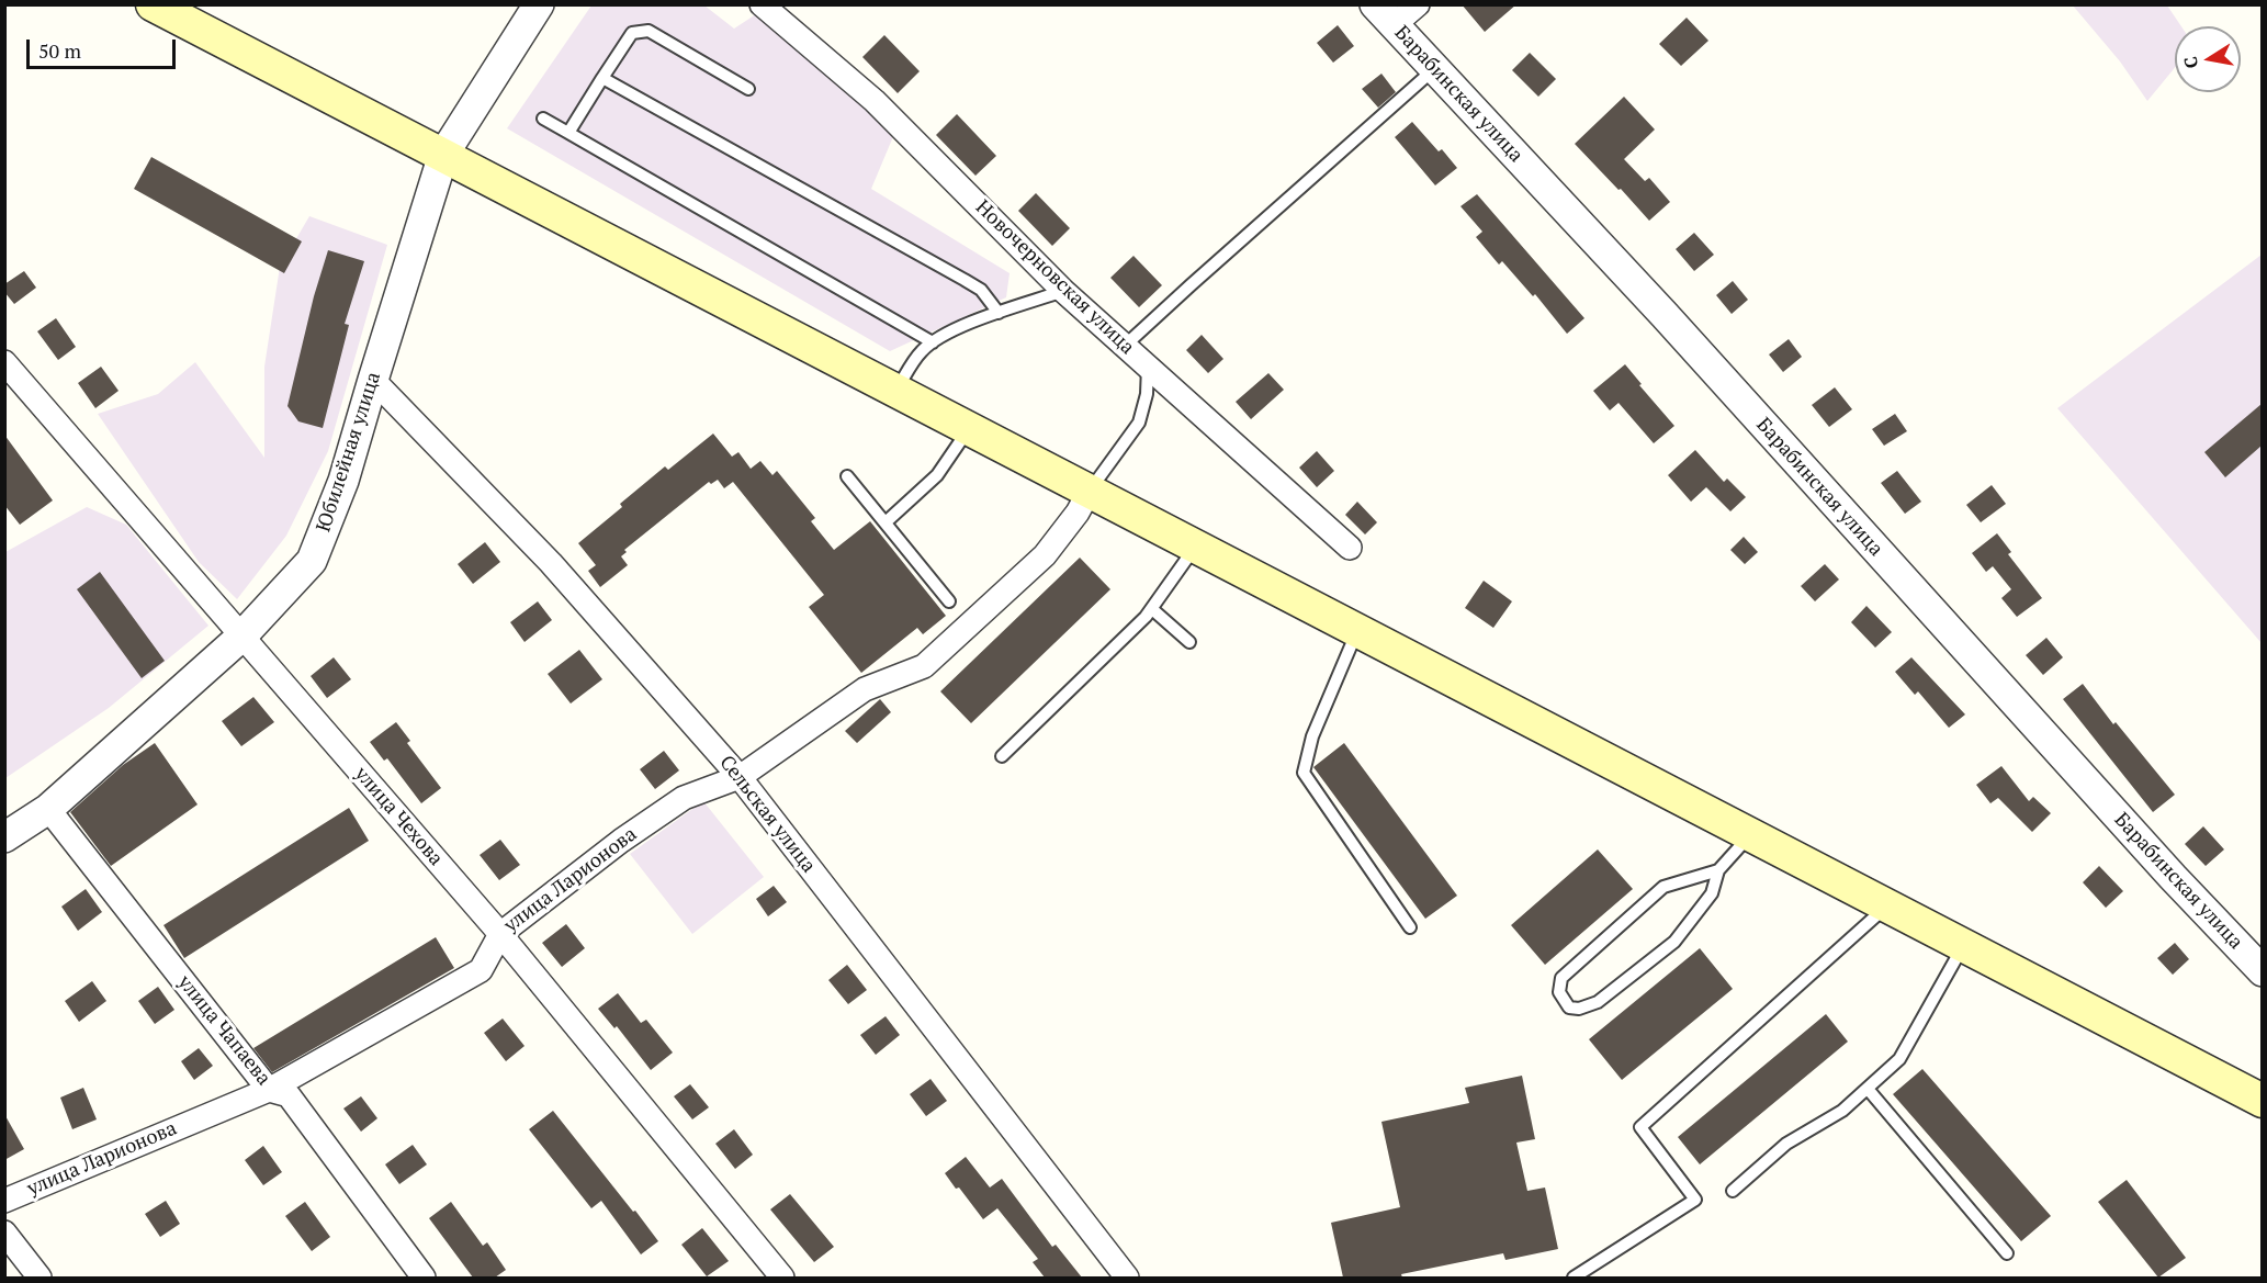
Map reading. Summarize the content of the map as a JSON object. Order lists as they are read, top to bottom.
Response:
{
  "streets": {
    "street": [
      "Барабинская улица",
      "Новочерновская улица",
      "Юбилейная улица",
      "Сельская улица",
      "улица Чехова",
      "улица Ларионова",
      "улица Чапаева"
    ]
  },
  "crossings": [
    ["Юбилейная улица", "Сельская улица"],
    ["Юбилейная улица", "улица Чехова"],
    ["Юбилейная улица", "улица Чапаева"],
    ["Сельская улица", "улица Ларионова"],
    ["улица Чехова", "улица Ларионова"],
    ["улица Ларионова", "улица Чапаева"]
  ],
  "scale_bar": "50 m",
  "north": "left"
}
